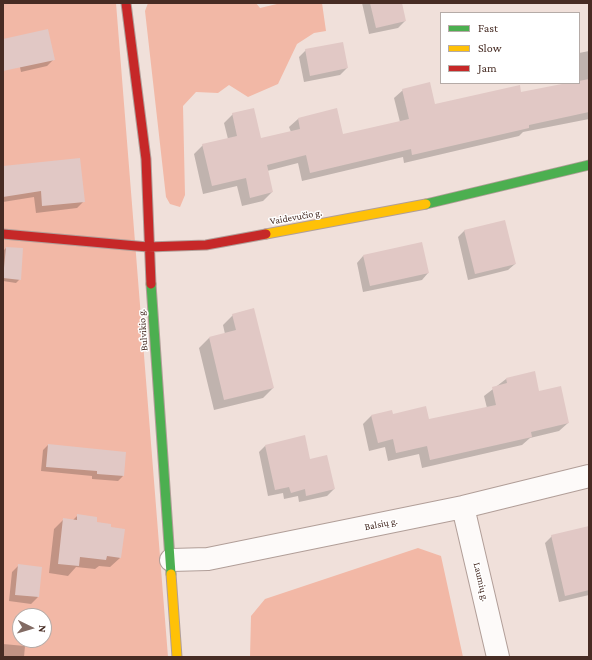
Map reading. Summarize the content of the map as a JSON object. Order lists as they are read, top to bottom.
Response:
{
  "streets": {
    "street": [
      "Vaidevučio g.",
      "Bulvikio g.",
      "Balsių g.",
      "Laumių g."
    ]
  },
  "crossings": [
    ["Vaidevučio g.", "Bulvikio g."],
    ["Bulvikio g.", "Balsių g."],
    ["Balsių g.", "Laumių g."]
  ],
  "legend": ["Fast", "Slow", "Jam"],
  "north": "right"
}
